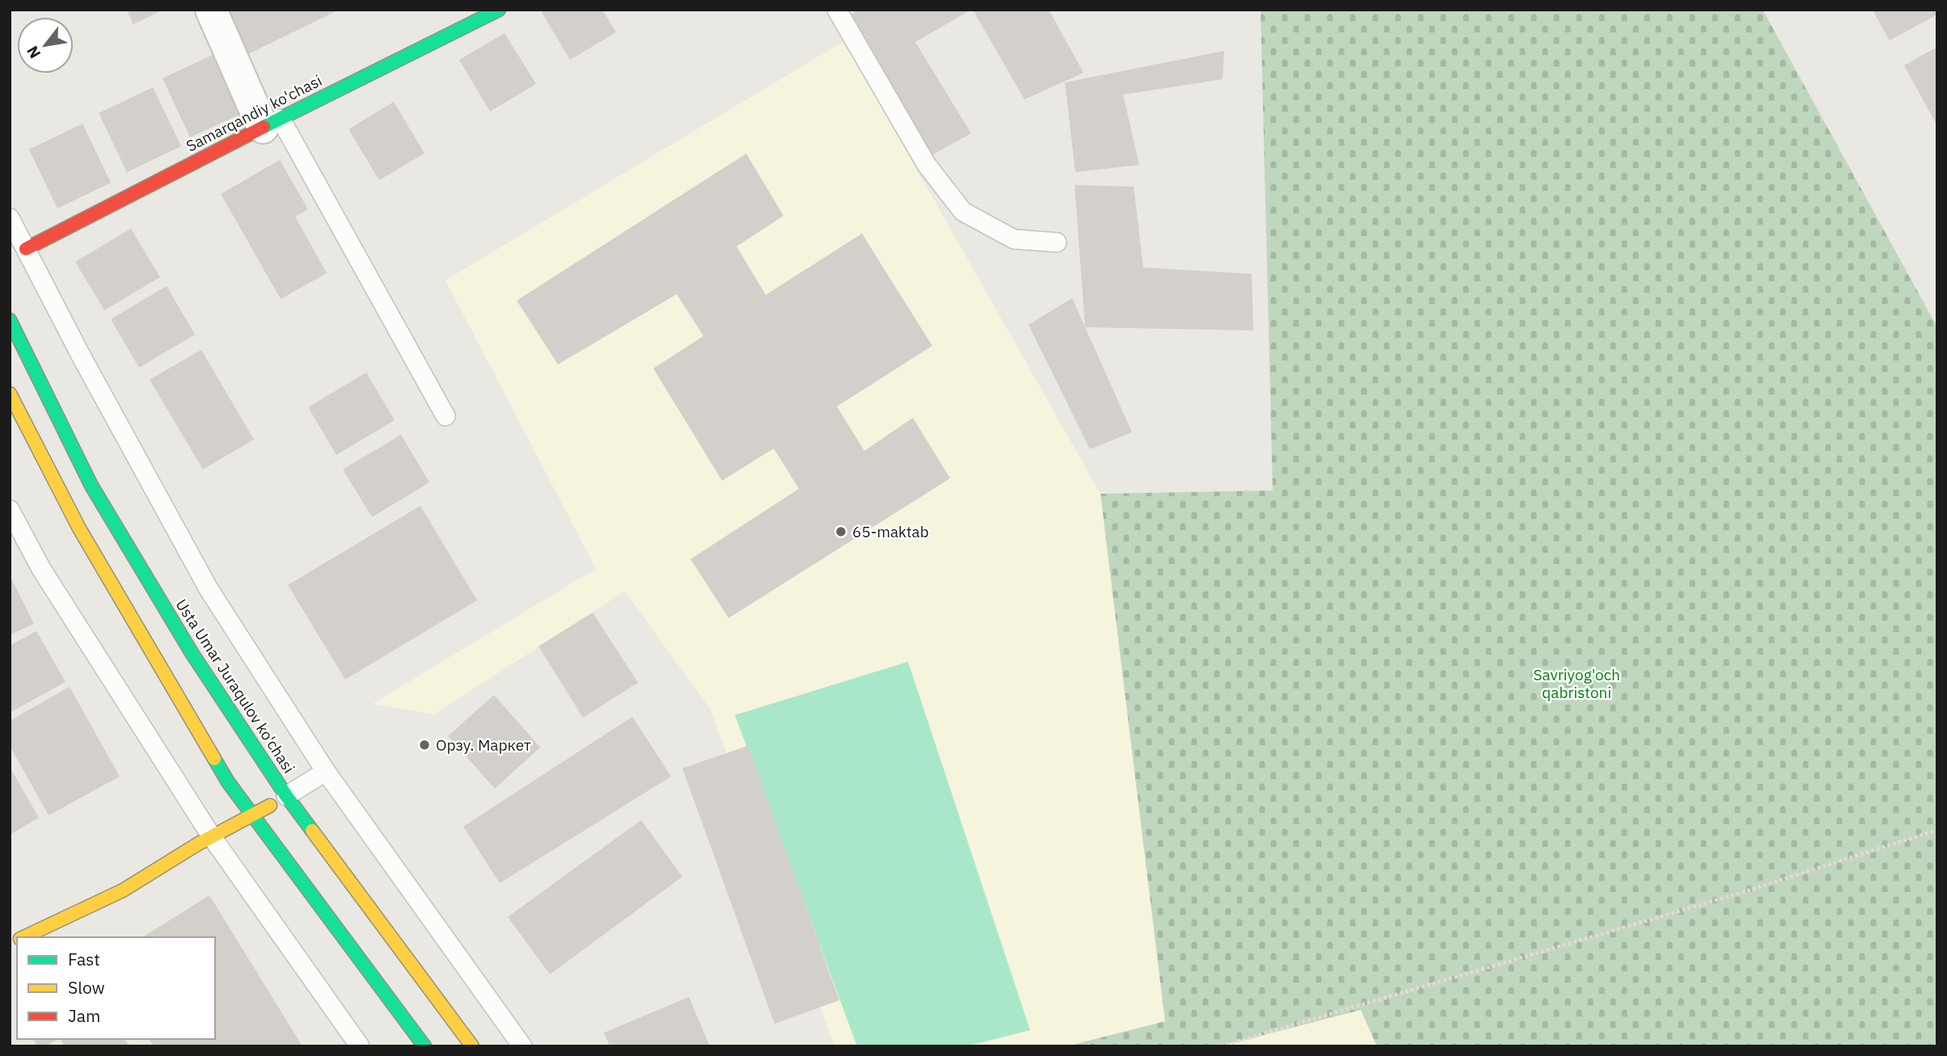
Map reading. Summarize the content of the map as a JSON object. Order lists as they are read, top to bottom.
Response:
{
  "streets": {
    "main road": ["Samarqandiy ko'chasi", "Usta Umar Juraqulov ko'chasi"]
  },
  "parks": ["Savriyog'och qabristoni"],
  "places": ["65-maktab", "Орзу. Маркет"],
  "legend": ["Fast", "Slow", "Jam"],
  "north": "bottom left"
}
